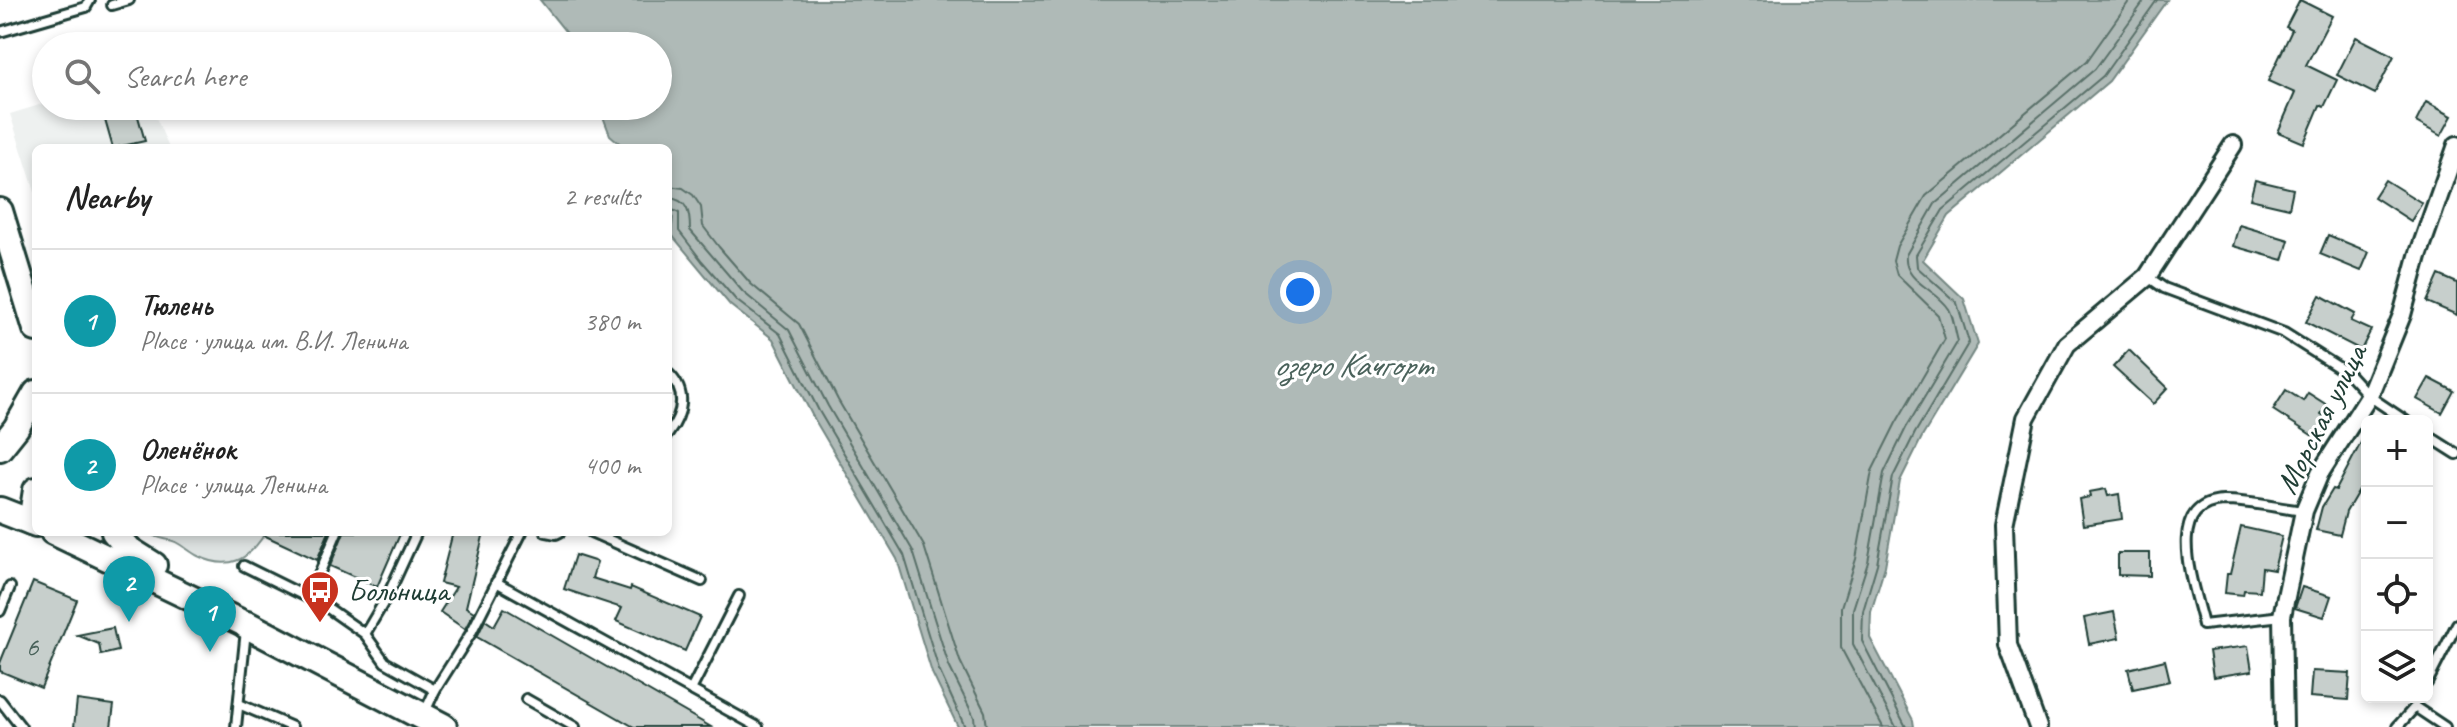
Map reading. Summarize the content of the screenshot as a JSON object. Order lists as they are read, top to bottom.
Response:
{
  "streets": {
    "street": ["Морская улица"]
  },
  "water": ["озеро Качгорт"],
  "places": {
    "bus stop": ["Больница"]
  },
  "house_numbers": ["6"],
  "page": {
    "search": "Search here",
    "heading": ["Nearby", "2 results"],
    "list": [
      {
        "mark": "1",
        "name": "Тюлень",
        "note": "Place · улица им. В.И. Ленина",
        "value": "380 m"
      },
      {
        "mark": "2",
        "name": "Оленёнок",
        "note": "Place · улица Ленина",
        "value": "400 m"
      }
    ],
    "map_buttons": ["+", "−"],
    "pins": ["2", "1"]
  }
}
